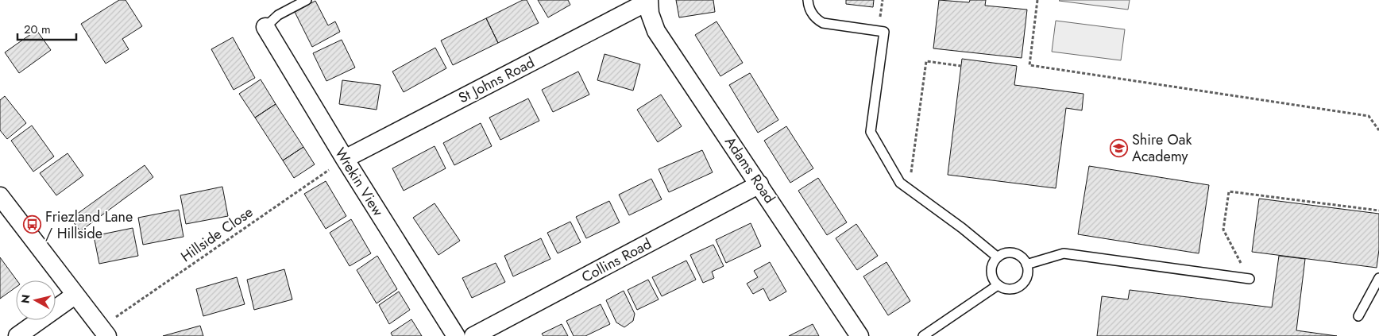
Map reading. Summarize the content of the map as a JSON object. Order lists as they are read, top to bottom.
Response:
{
  "streets": {
    "street": [
      "St Johns Road",
      "Adams Road",
      "Wrekin View",
      "Collins Road"
    ],
    "path": ["Hillside Close"]
  },
  "crossings": [
    ["St Johns Road", "Adams Road"],
    ["St Johns Road", "Wrekin View"],
    ["St Johns Road", "Hillside Close"],
    ["Adams Road", "Collins Road"],
    ["Wrekin View", "Hillside Close"]
  ],
  "places": {
    "school or university": ["Shire Oak Academy"],
    "bus stop": ["Friezland Lane / Hillside"]
  },
  "scale_bar": "20 m",
  "north": "left"
}
